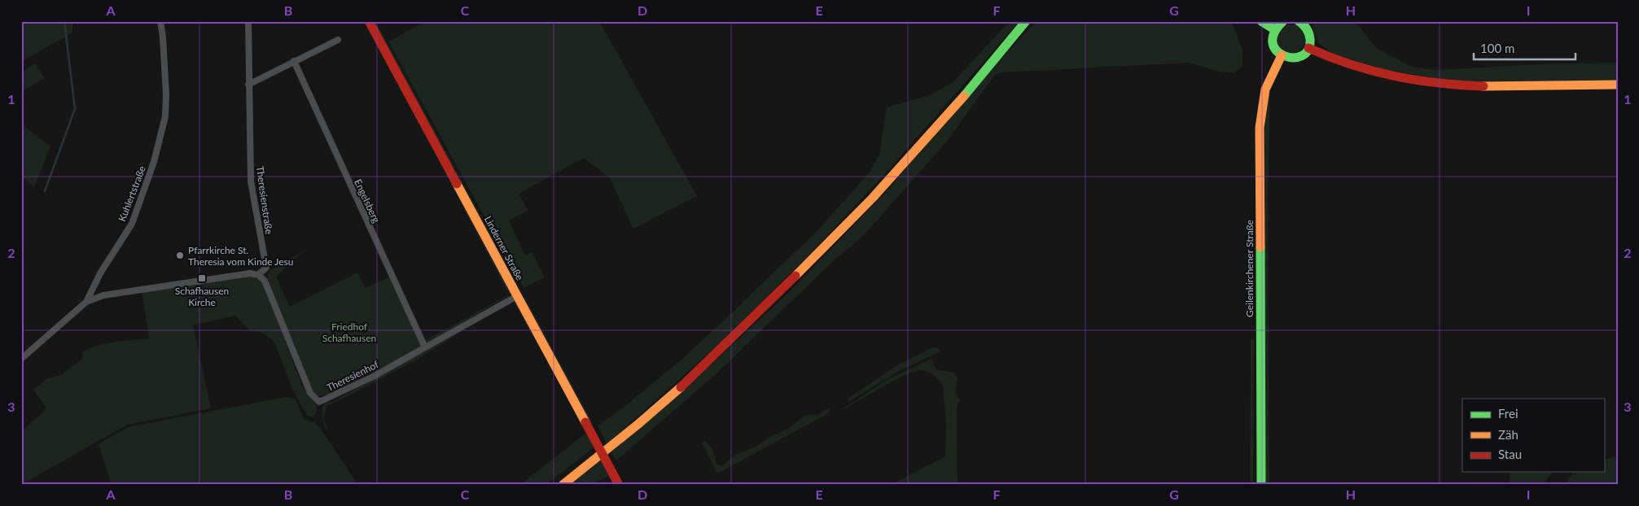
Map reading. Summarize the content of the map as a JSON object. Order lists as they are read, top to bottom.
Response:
{
  "streets": {
    "main road": ["Linderner Straße", "Geilenkirchener Straße"],
    "street": [
      "Kuhlertstraße",
      "Theresienstraße",
      "Engelsberg",
      "Theresienhof"
    ]
  },
  "crossings": [
    ["Theresienstraße", "Theresienhof"],
    ["Engelsberg", "Theresienhof"],
    ["Linderner Straße", "Theresienhof"]
  ],
  "parks": ["Friedhof Schafhausen"],
  "places": {
    "other": ["Pfarrkirche St. Theresia vom Kinde Jesu"],
    "transit": ["Schafhausen Kirche"]
  },
  "legend": ["Frei", "Zäh", "Stau"],
  "scale_bar": "100 m",
  "grid": {
    "columns": [
      "A",
      "B",
      "C",
      "D",
      "E",
      "F",
      "G",
      "H",
      "I"
    ],
    "rows": ["1", "2", "3"]
  }
}
